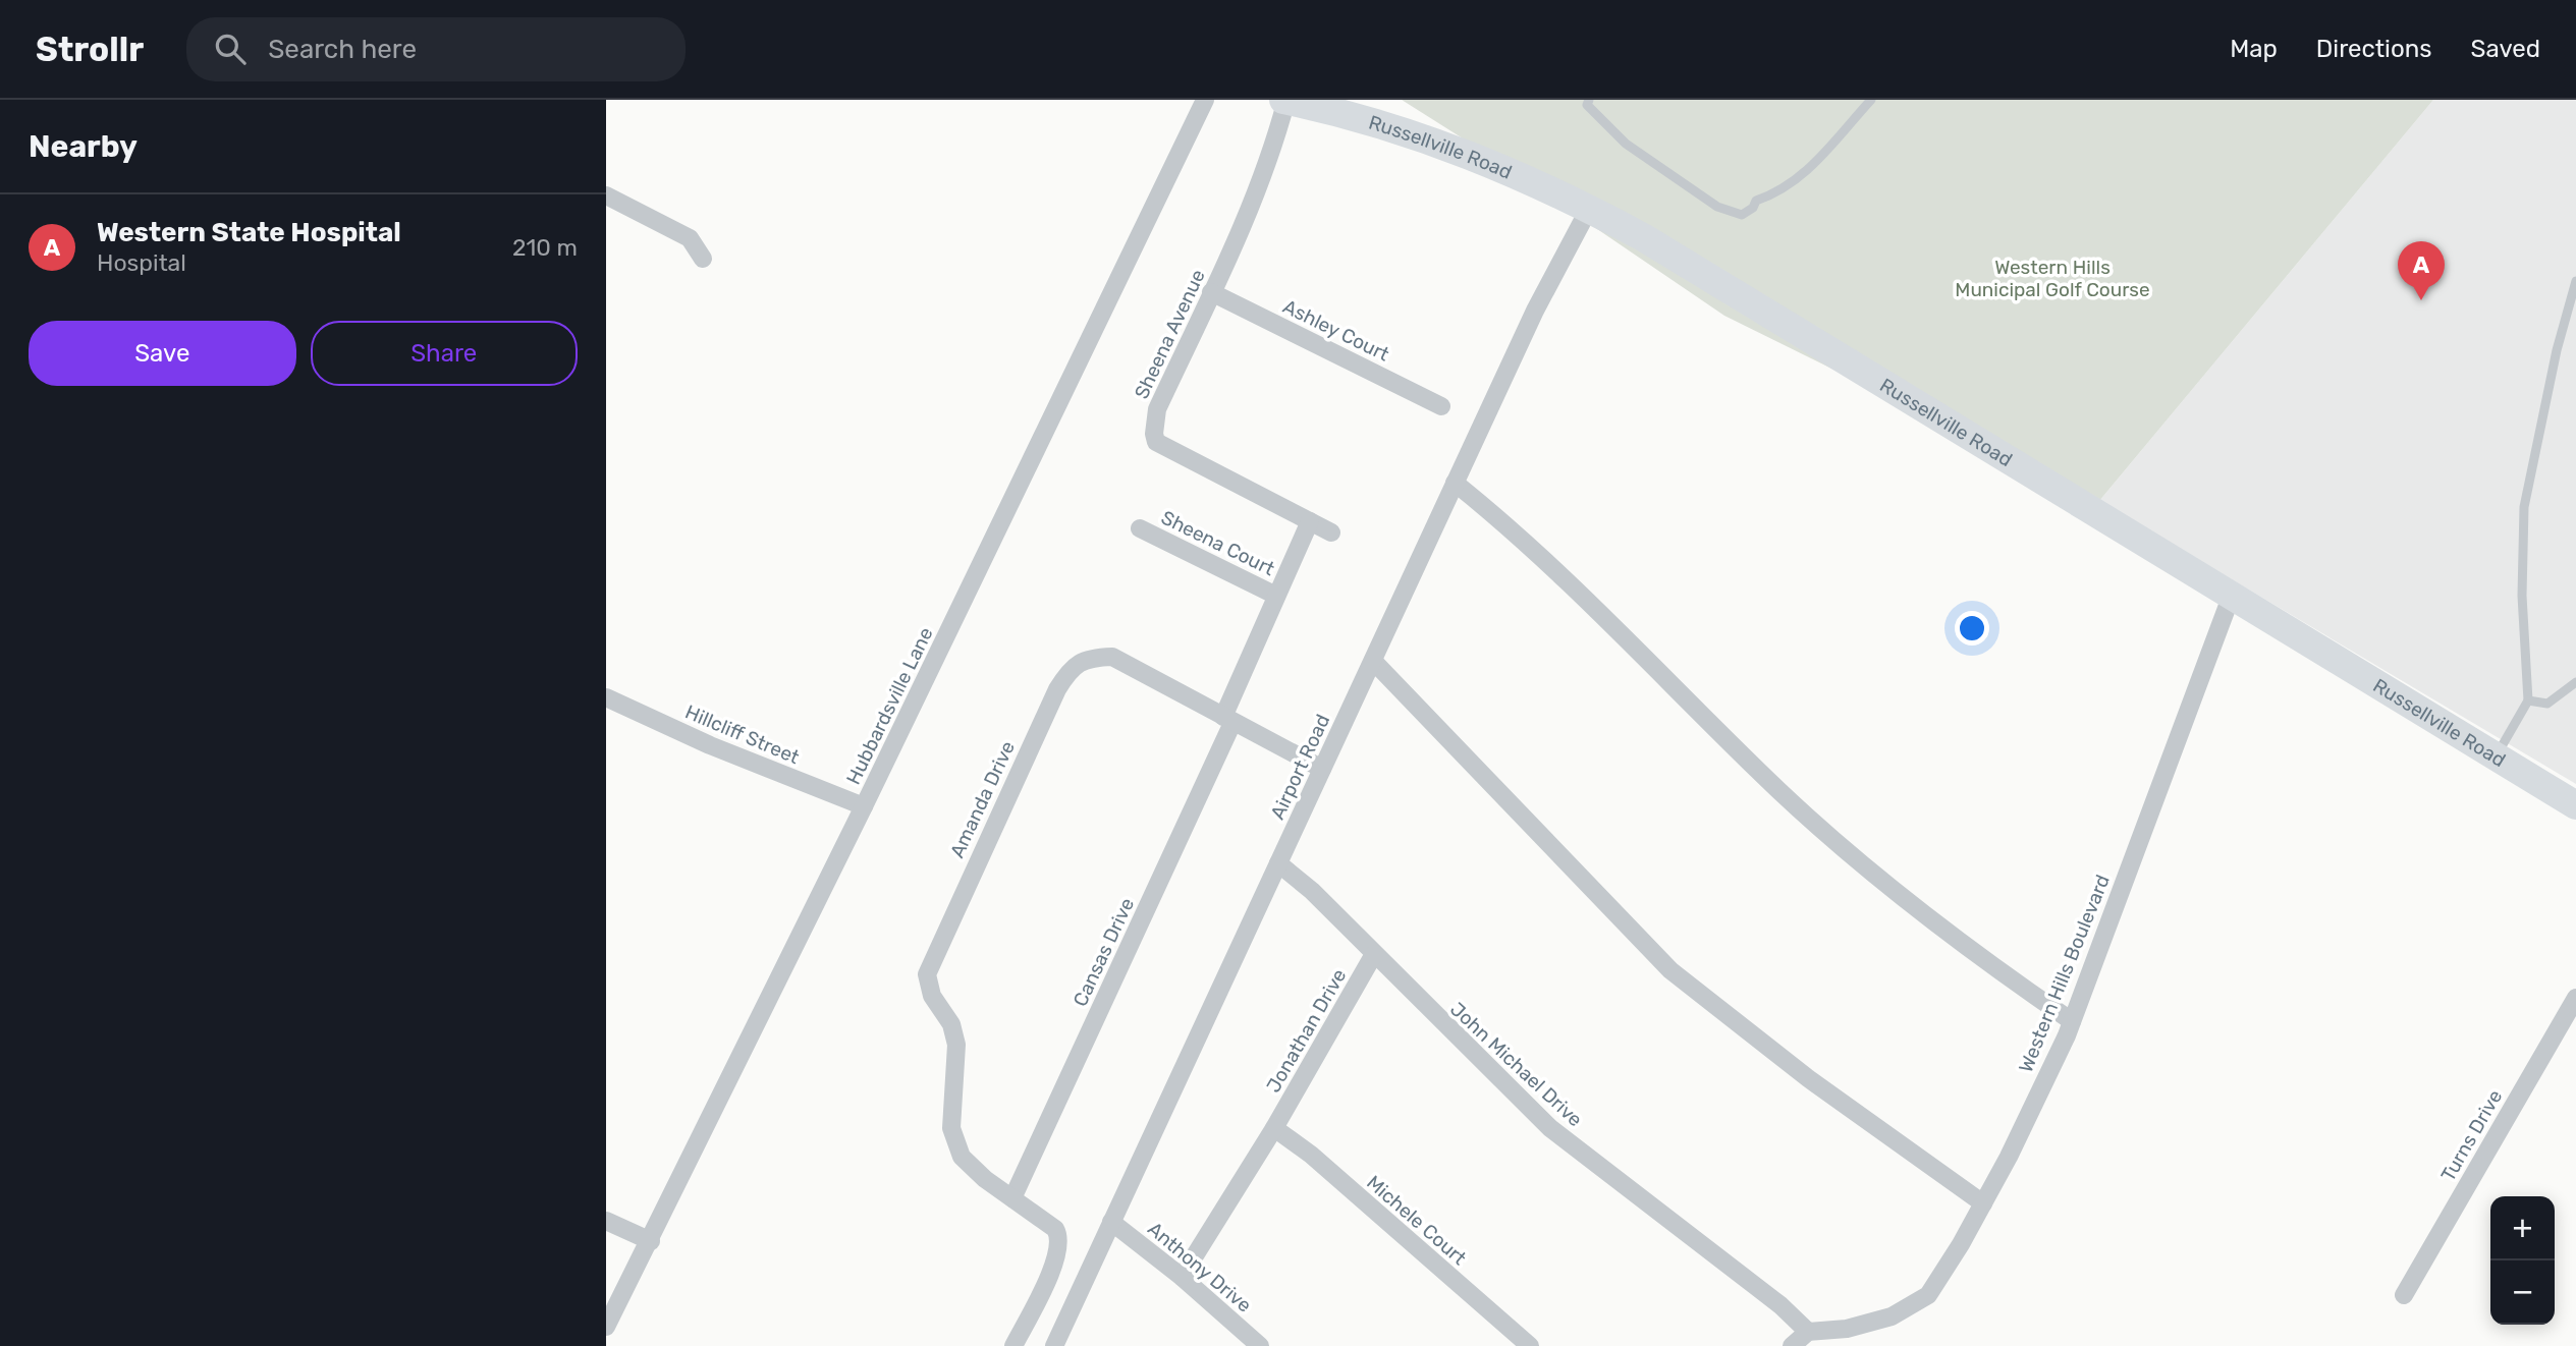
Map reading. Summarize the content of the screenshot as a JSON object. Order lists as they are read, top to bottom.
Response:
{
  "streets": {
    "main road": ["Russellville Road"],
    "street": [
      "Ashley Court",
      "Sheena Avenue",
      "Sheena Court",
      "Hubbardsville Lane",
      "Hillcliff Street",
      "Airport Road",
      "Amanda Drive",
      "Cansas Drive",
      "Western Hills Boulevard",
      "Jonathan Drive",
      "John Michael Drive",
      "Turns Drive",
      "Michele Court",
      "Anthony Drive"
    ]
  },
  "crossings": [
    ["Russellville Road", "Sheena Avenue"],
    ["Russellville Road", "Airport Road"],
    ["Russellville Road", "Western Hills Boulevard"],
    ["Ashley Court", "Sheena Avenue"],
    ["Sheena Avenue", "Cansas Drive"],
    ["Sheena Court", "Cansas Drive"],
    ["Hubbardsville Lane", "Hillcliff Street"],
    ["Airport Road", "Amanda Drive"],
    ["Airport Road", "John Michael Drive"],
    ["Airport Road", "Anthony Drive"],
    ["Amanda Drive", "Cansas Drive"],
    ["Western Hills Boulevard", "John Michael Drive"],
    ["Jonathan Drive", "John Michael Drive"],
    ["Jonathan Drive", "Michele Court"],
    ["Jonathan Drive", "Anthony Drive"]
  ],
  "parks": ["Western Hills Municipal Golf Course"],
  "page": {
    "header": "Strollr",
    "search": "Search here",
    "nav": ["Map", "Directions", "Saved"],
    "heading": "Nearby",
    "list": [
      {
        "mark": "A",
        "name": "Western State Hospital",
        "note": "Hospital",
        "value": "210 m"
      }
    ],
    "pins": "A",
    "buttons": ["Save", "Share"],
    "map_buttons": ["+", "−"]
  }
}
